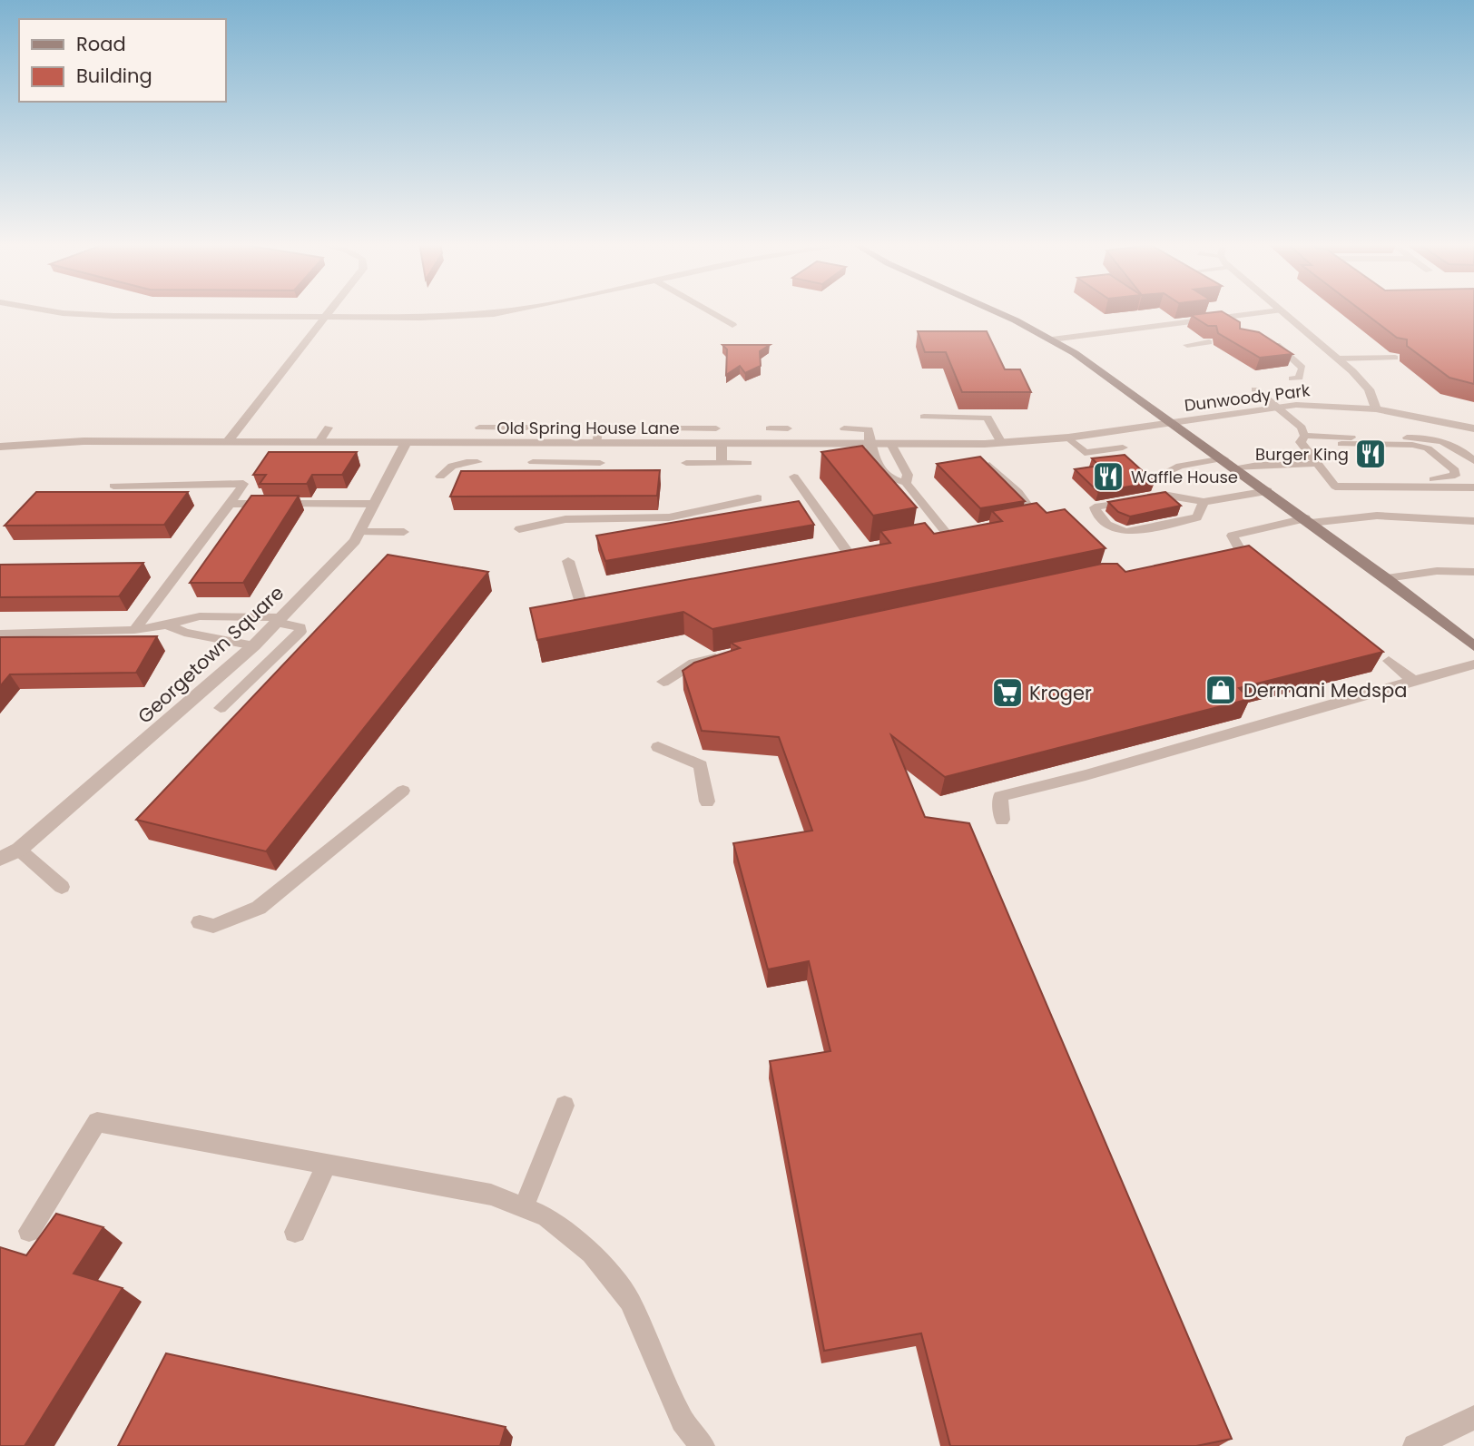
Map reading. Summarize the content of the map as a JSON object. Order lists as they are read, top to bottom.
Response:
{
  "streets": {
    "street": ["Dunwoody Park", "Old Spring House Lane", "Georgetown Square"]
  },
  "crossings": [
    ["Dunwoody Park", "Old Spring House Lane"],
    ["Old Spring House Lane", "Georgetown Square"]
  ],
  "places": {
    "restaurant": ["Burger King", "Waffle House"],
    "shop": ["Dermani Medspa"],
    "supermarket": ["Kroger"]
  },
  "legend": ["Road", "Building"]
}
